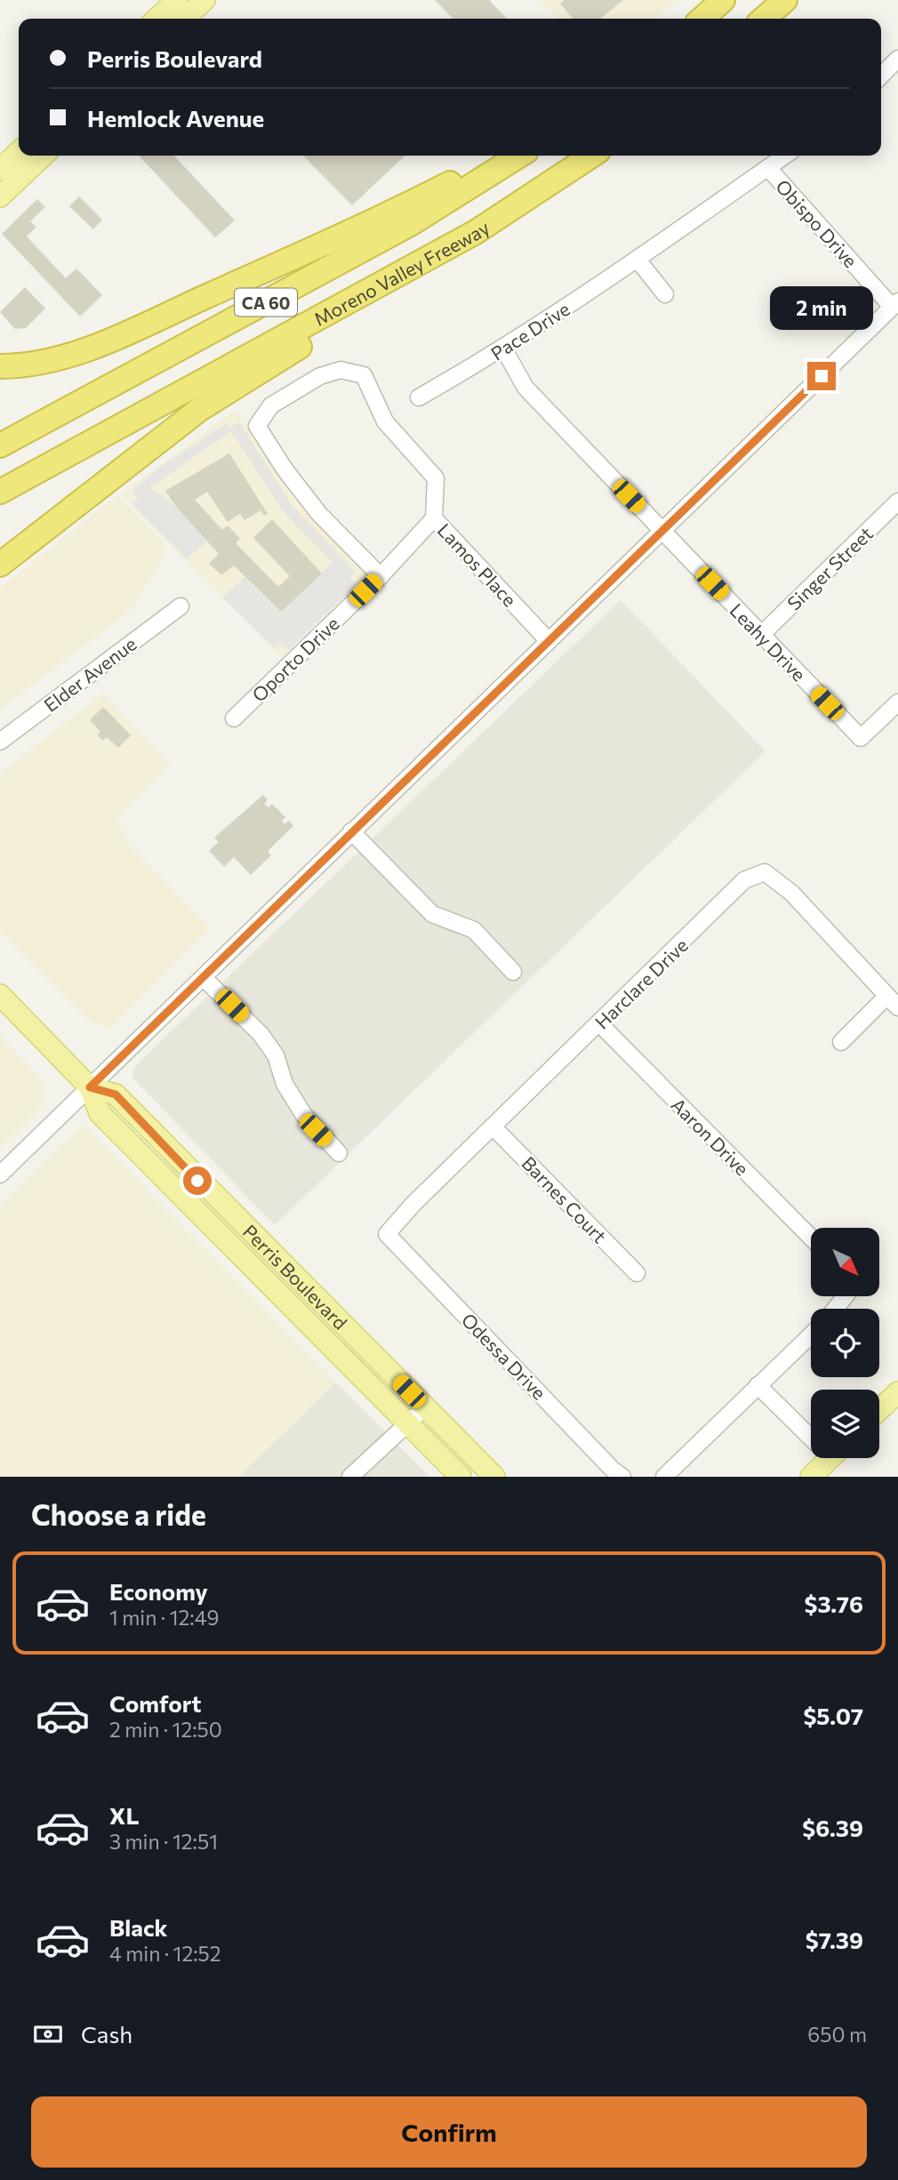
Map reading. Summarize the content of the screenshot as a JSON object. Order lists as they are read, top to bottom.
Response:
{
  "streets": {
    "highway": ["Moreno Valley Freeway", "CA 60"],
    "main road": ["Perris Boulevard"],
    "street": [
      "Obispo Drive",
      "Pace Drive",
      "Lamos Place",
      "Singer Street",
      "Leahy Drive",
      "Oporto Drive",
      "Elder Avenue",
      "Harclare Drive",
      "Aaron Drive",
      "Barnes Court",
      "Odessa Drive"
    ]
  },
  "crossings": [
    ["Obispo Drive", "Pace Drive"],
    ["Pace Drive", "Leahy Drive"],
    ["Lamos Place", "Oporto Drive"],
    ["Singer Street", "Leahy Drive"],
    ["Harclare Drive", "Aaron Drive"],
    ["Harclare Drive", "Barnes Court"],
    ["Harclare Drive", "Odessa Drive"]
  ],
  "north": "bottom right",
  "page": {
    "banner": ["Perris Boulevard", "Hemlock Avenue"],
    "bubble": "2 min",
    "heading": "Choose a ride",
    "list": [
      {
        "name": "Economy",
        "note": "1 min · 12:49",
        "value": "$3.76"
      },
      {
        "name": "Comfort",
        "note": "2 min · 12:50",
        "value": "$5.07"
      },
      {
        "name": "XL",
        "note": "3 min · 12:51",
        "value": "$6.39"
      },
      {
        "name": "Black",
        "note": "4 min · 12:52",
        "value": "$7.39"
      }
    ],
    "pay": ["Cash", "650 m"],
    "buttons": "Confirm"
  }
}
